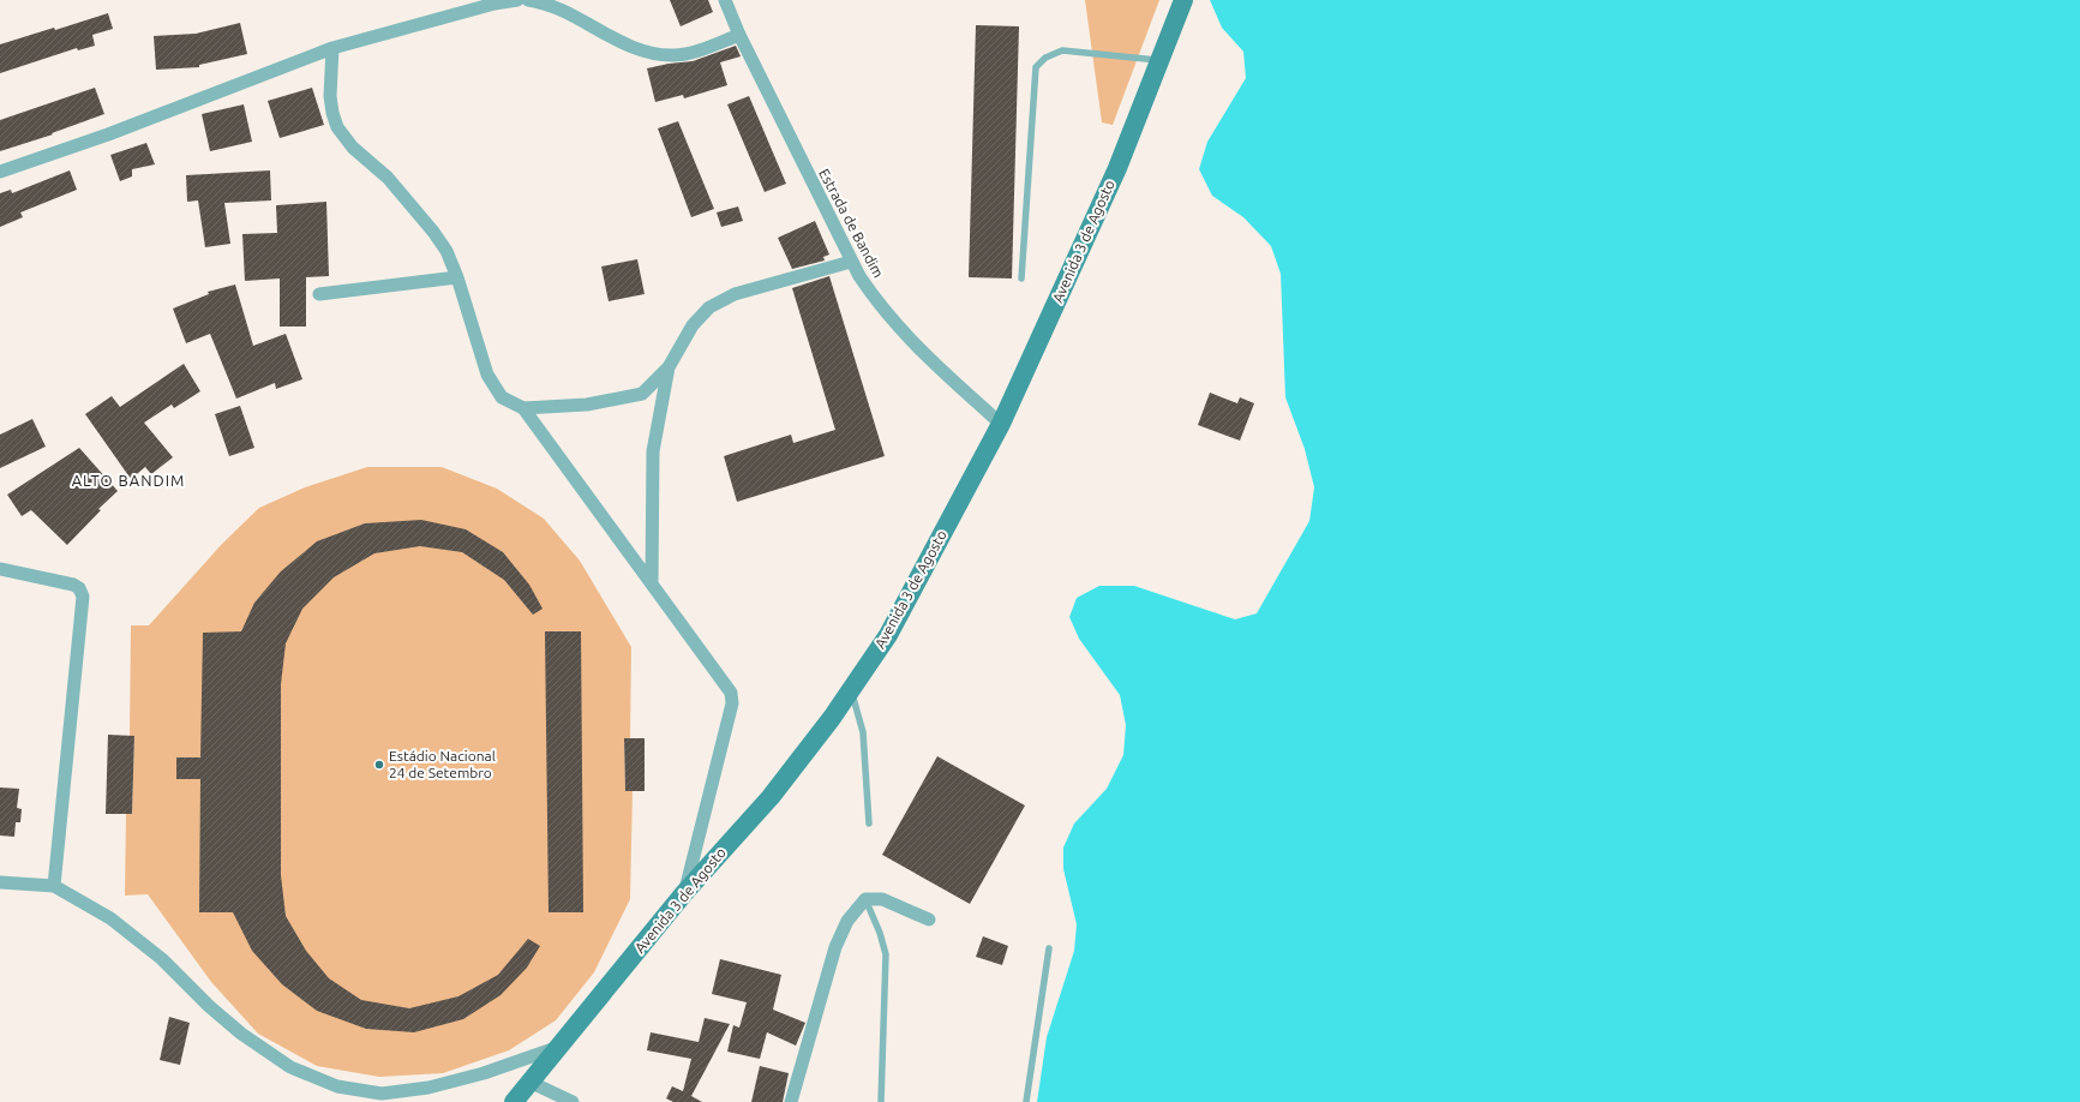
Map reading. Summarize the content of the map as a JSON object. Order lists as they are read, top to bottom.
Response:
{
  "streets": {
    "street": ["Estrada de Bandim", "Avenida 3 de Agosto"]
  },
  "crossings": [
    ["Estrada de Bandim", "Avenida 3 de Agosto"]
  ],
  "districts": ["ALTO BANDIM"],
  "places": ["Estádio Nacional 24 de Setembro"]
}
